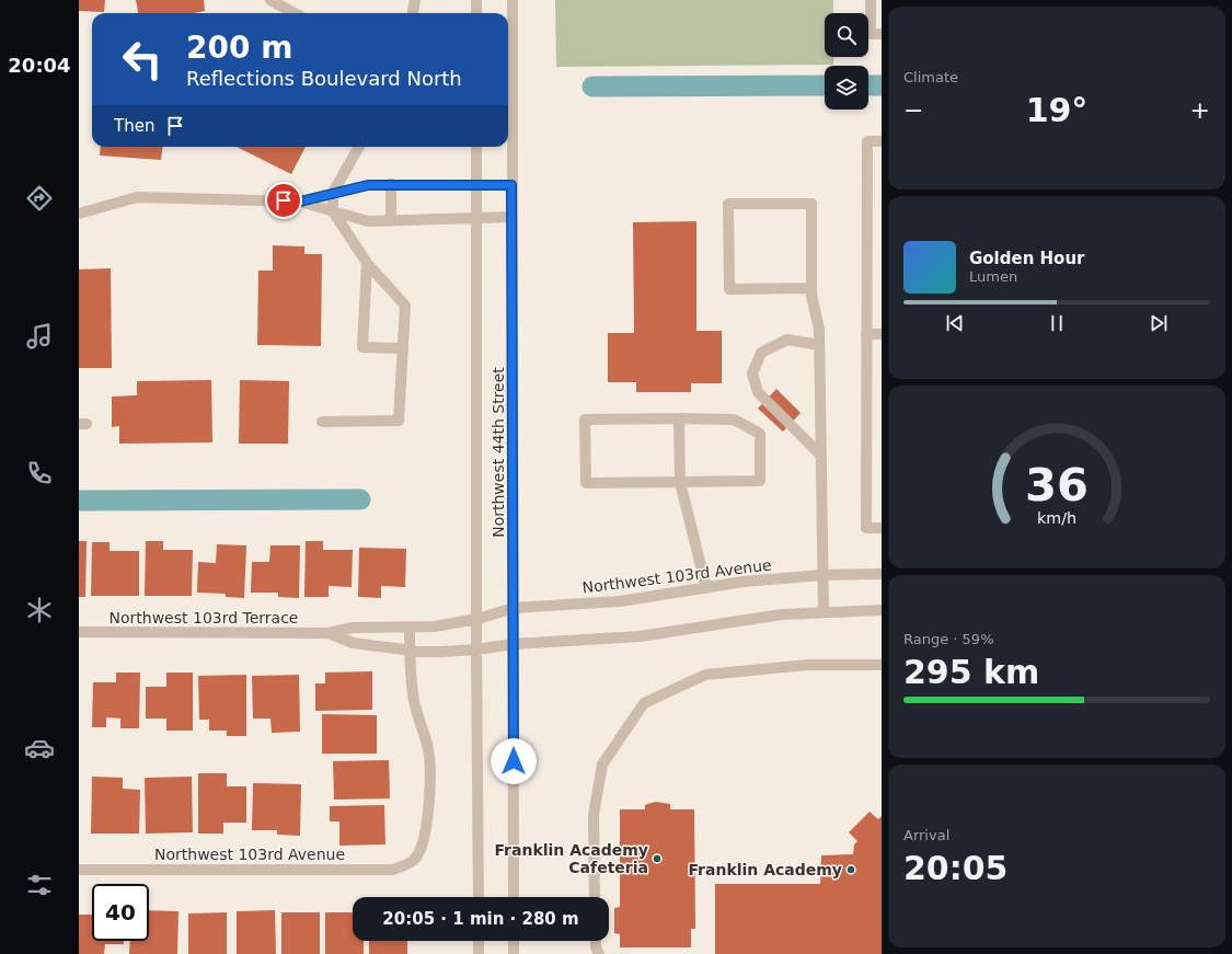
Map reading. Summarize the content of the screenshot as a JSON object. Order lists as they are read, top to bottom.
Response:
{
  "streets": {
    "street": ["Northwest 44th Street", "Northwest 103rd Avenue", "Northwest 103rd Terrace"]
  },
  "crossings": [
    ["Northwest 44th Street", "Northwest 103rd Avenue"],
    ["Northwest 44th Street", "Northwest 103rd Terrace"],
    ["Northwest 103rd Avenue", "Northwest 103rd Terrace"]
  ],
  "places": ["Franklin Academy Cafeteria", "Franklin Academy"],
  "page": {
    "tabs": "20:04",
    "tile": [
      "Climate",
      ["Range · 59%", "295 km"],
      ["Arrival", "20:05"]
    ],
    "turn": ["200 m", "Reflections Boulevard North"],
    "heat": ["−", "19°", "+"],
    "then": "Then",
    "song": ["Golden Hour", "Lumen"],
    "limit": "40",
    "trip": "20:05 · 1 min · 280 m",
    "gauge": ["36", "km/h"]
  }
}
